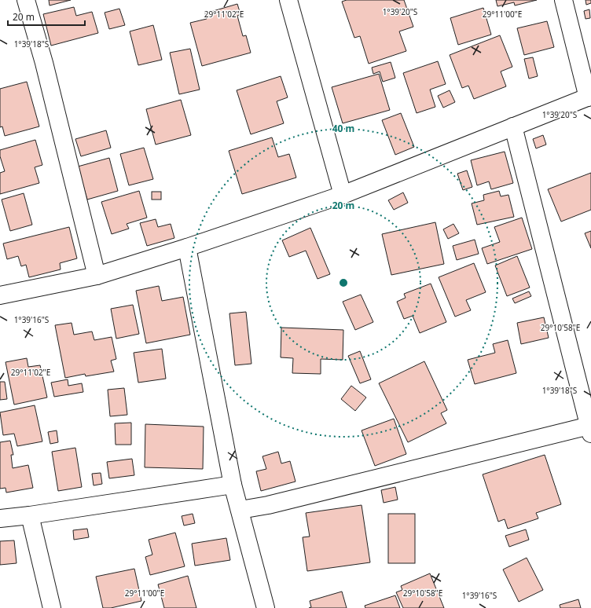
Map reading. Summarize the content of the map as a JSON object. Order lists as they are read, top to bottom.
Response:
{
  "scale_bar": "20 m",
  "coordinates": [
    "1°39'20\"S",
    "29°11'02\"E",
    "29°11'00\"E",
    "1°39'18\"S",
    "1°39'16\"S",
    "29°10'58\"E"
  ],
  "rings": ["40 m", "20 m"]
}
